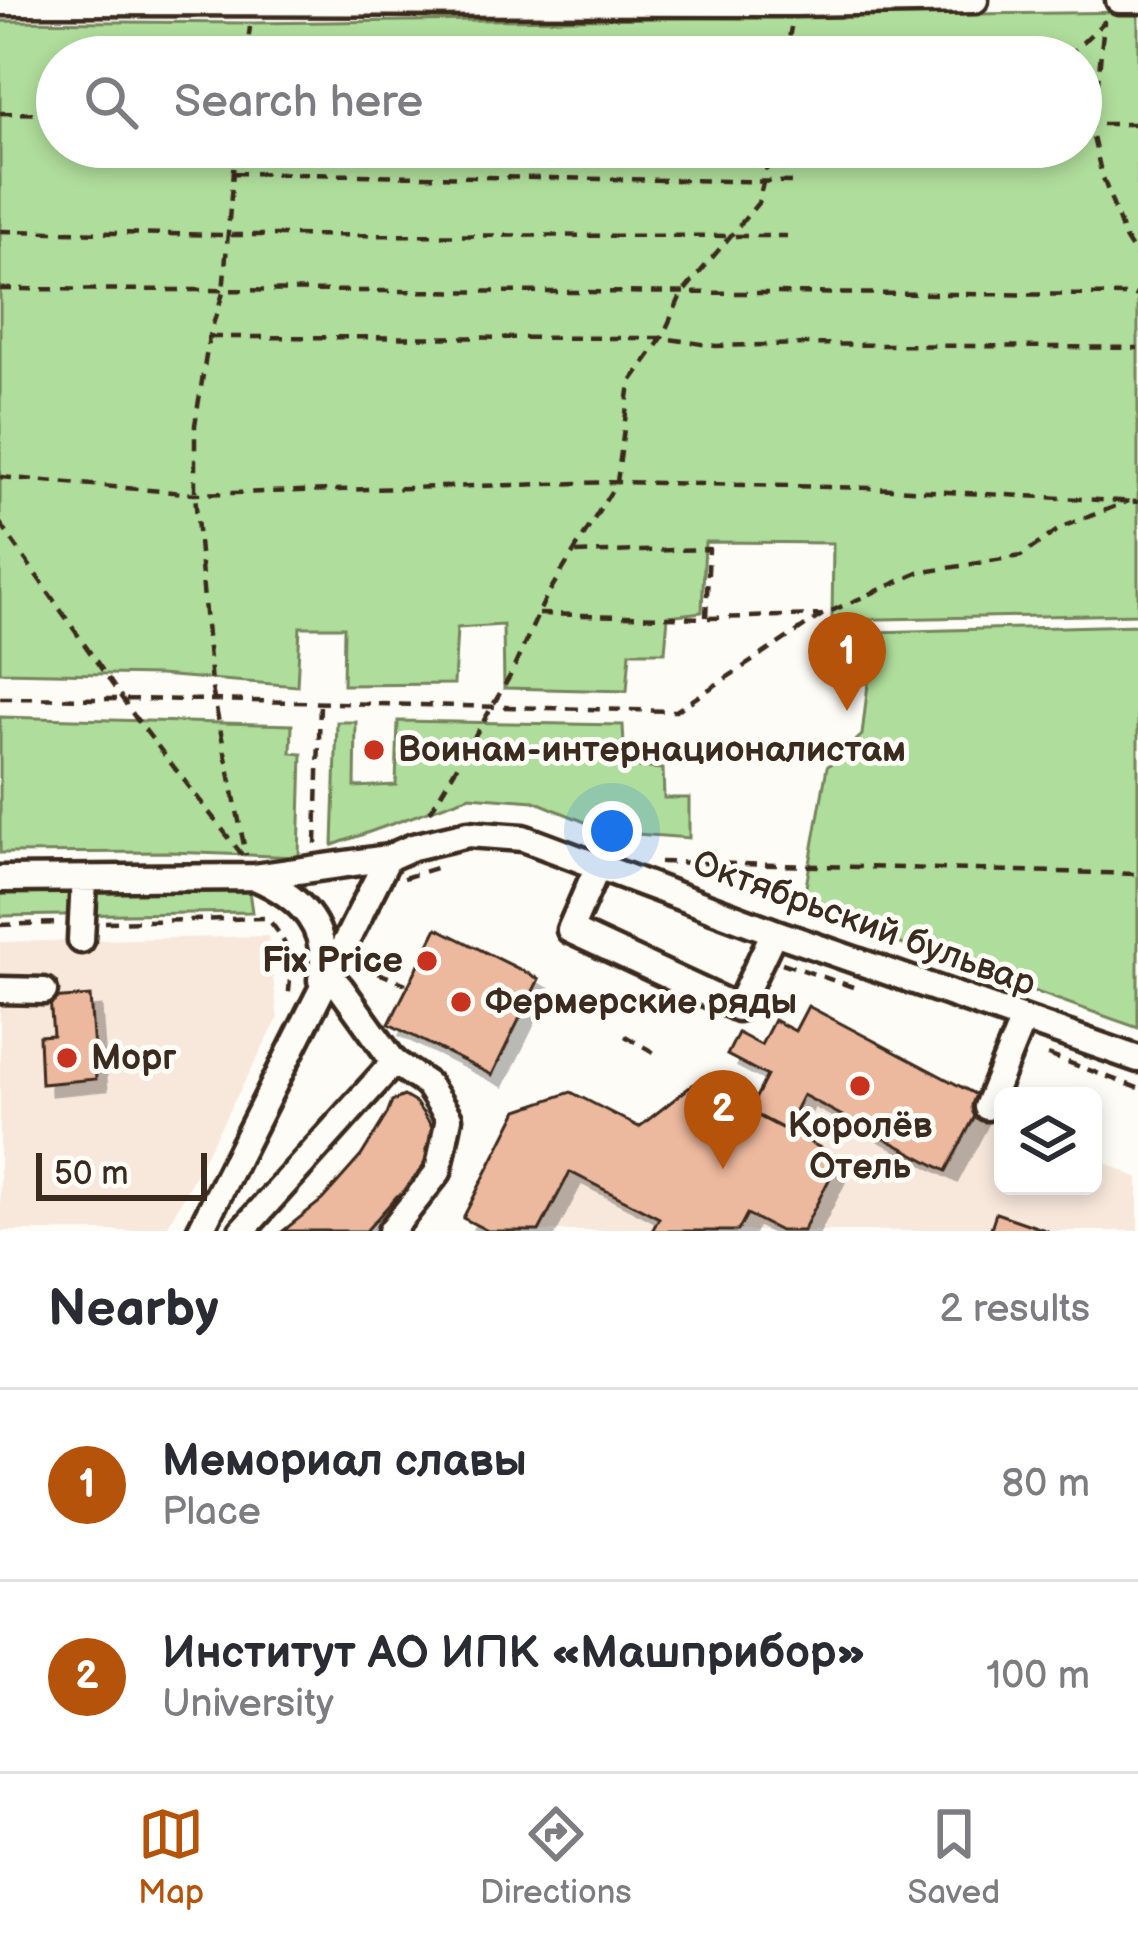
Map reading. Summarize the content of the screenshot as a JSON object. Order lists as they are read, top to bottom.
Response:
{
  "streets": {
    "street": ["Октябрьский бульвар"]
  },
  "places": [
    "Воинам-интернационалистам",
    "Fix Price",
    "Фермерские ряды",
    "Морг",
    "Королёв Отель"
  ],
  "scale_bar": "50 m",
  "page": {
    "search": "Search here",
    "pins": ["1", "2"],
    "scale": "50 m",
    "heading": ["Nearby", "2 results"],
    "list": [
      {
        "mark": "1",
        "name": "Мемориал славы",
        "note": "Place",
        "value": "80 m"
      },
      {
        "mark": "2",
        "name": "Институт АО ИПК «Машприбор»",
        "note": "University",
        "value": "100 m"
      }
    ],
    "nav": ["Map", "Directions", "Saved"]
  }
}
